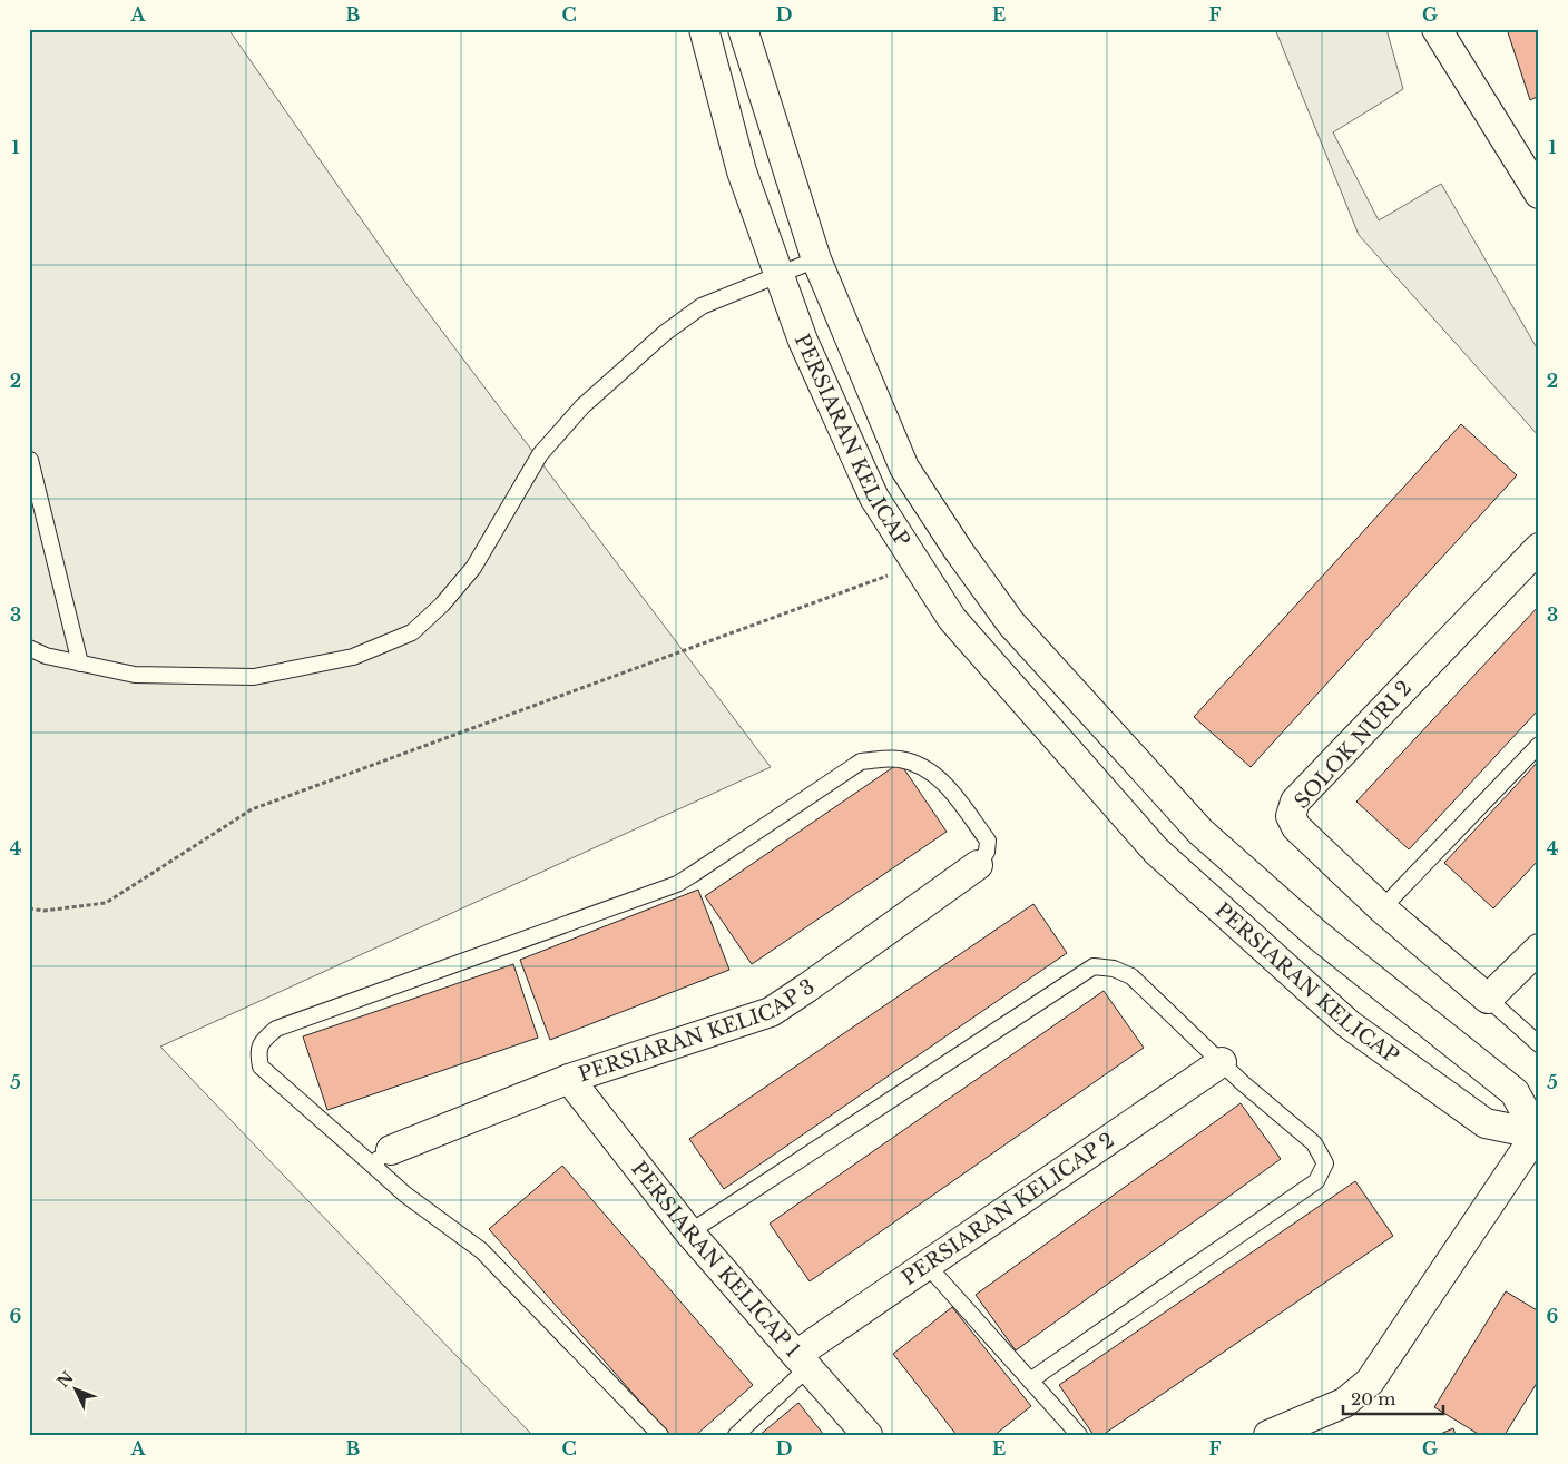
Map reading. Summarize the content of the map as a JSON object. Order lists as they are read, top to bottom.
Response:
{
  "streets": {
    "street": [
      "PERSIARAN KELICAP",
      "SOLOK NURI 2",
      "PERSIARAN KELICAP 3",
      "PERSIARAN KELICAP 2",
      "PERSIARAN KELICAP 1"
    ]
  },
  "crossings": [
    ["PERSIARAN KELICAP 3", "PERSIARAN KELICAP 1"],
    ["PERSIARAN KELICAP 2", "PERSIARAN KELICAP 1"]
  ],
  "scale_bar": "20 m",
  "north": "top left",
  "grid": {
    "columns": [
      "A",
      "B",
      "C",
      "D",
      "E",
      "F",
      "G"
    ],
    "rows": [
      "1",
      "2",
      "3",
      "4",
      "5",
      "6"
    ]
  }
}
